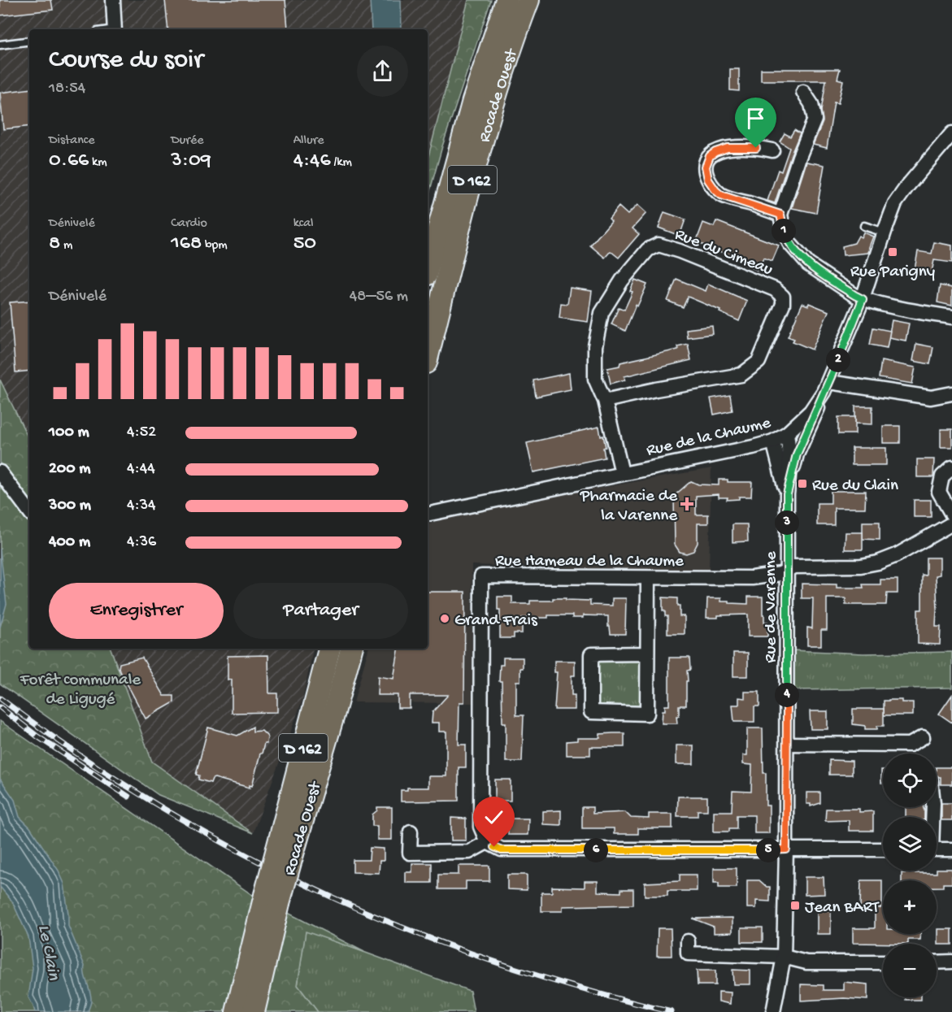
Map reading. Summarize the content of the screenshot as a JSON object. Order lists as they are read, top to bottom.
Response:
{
  "streets": {
    "main road": ["Rocade Ouest", "D 162"],
    "street": [
      "Rue du Cimeau",
      "Rue de la Chaume",
      "Rue Hameau de la Chaume",
      "Rue de Varenne"
    ]
  },
  "crossings": [
    ["Rue du Cimeau", "Rue de la Chaume"],
    ["Rue de la Chaume", "Rue de Varenne"],
    ["Rue Hameau de la Chaume", "Rue de Varenne"]
  ],
  "water": ["Le Clain"],
  "parks": ["Forêt communale de Ligugé"],
  "places": {
    "transit": ["Rue Parigny", "Rue du Clain", "Jean BART"],
    "health": ["Pharmacie de la Varenne"],
    "other": ["Grand Frais"]
  },
  "page": {
    "heading": ["Course du soir", "18:54"],
    "stats": [
      ["Distance", "0.66 km"],
      ["Durée", "3:09"],
      ["Allure", "4:46 /km"],
      ["Dénivelé", "8 m"],
      ["Cardio", "168 bpm"],
      ["kcal", "50"]
    ],
    "pins": [
      "1",
      "2",
      "3",
      "4",
      "5",
      "6"
    ],
    "chart": ["Dénivelé", "48–56 m"],
    "list": [
      {
        "name": "100 m",
        "note": "4:52"
      },
      {
        "name": "200 m",
        "note": "4:44"
      },
      {
        "name": "300 m",
        "note": "4:34"
      },
      {
        "name": "400 m",
        "note": "4:36"
      }
    ],
    "buttons": ["Enregistrer", "Partager"],
    "map_buttons": ["+", "−"]
  }
}
